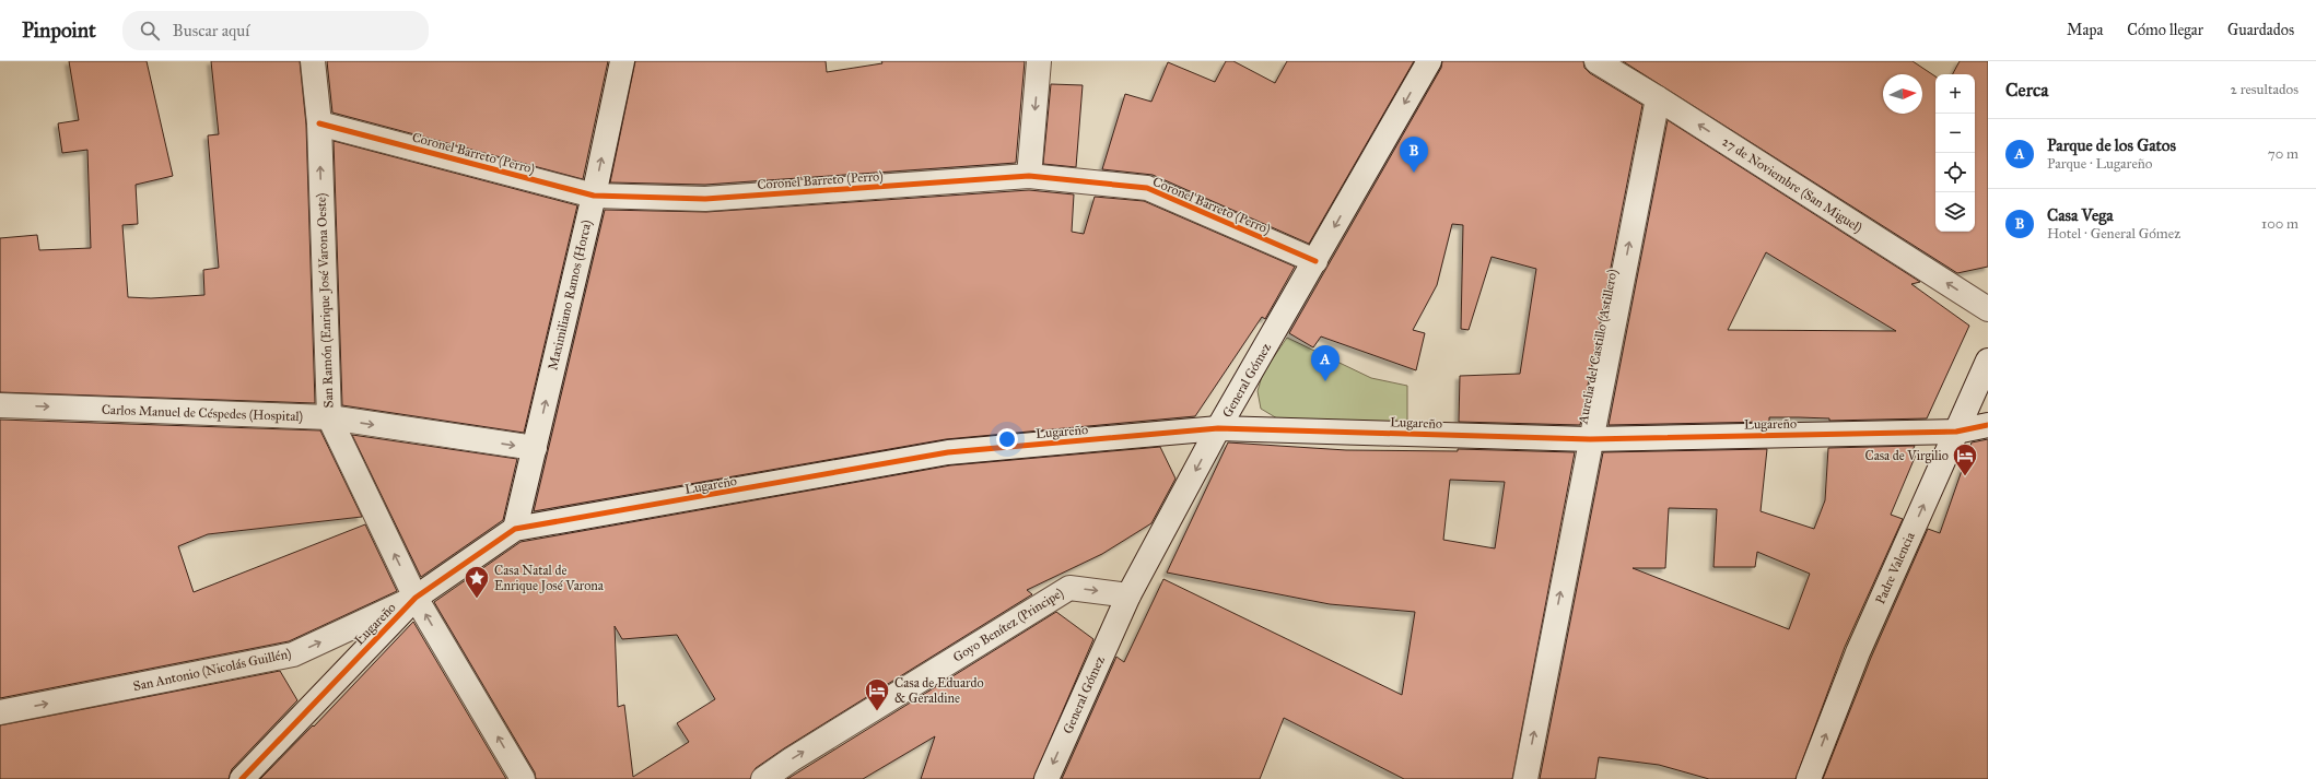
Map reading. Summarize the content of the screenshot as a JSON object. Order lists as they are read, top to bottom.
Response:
{
  "streets": {
    "street": [
      "Coronel Barreto (Perro)",
      "27 de Noviembre (San Miguel)",
      "Maximiliano Ramos (Horca)",
      "San Ramón (Enrique José Varona Oeste)",
      "Aurelia del Castillo (Astillero)",
      "General Gómez",
      "Carlos Manuel de Céspedes (Hospital)",
      "Lugareño",
      "Padre Valencia",
      "Goyo Benítez (Principe)",
      "San Antonio (Nicolás Guillén)"
    ]
  },
  "crossings": [
    ["Coronel Barreto (Perro)", "Maximiliano Ramos (Horca)"],
    ["Coronel Barreto (Perro)", "San Ramón (Enrique José Varona Oeste)"],
    ["Coronel Barreto (Perro)", "General Gómez"],
    ["27 de Noviembre (San Miguel)", "Aurelia del Castillo (Astillero)"],
    ["Maximiliano Ramos (Horca)", "Carlos Manuel de Céspedes (Hospital)"],
    ["Maximiliano Ramos (Horca)", "Lugareño"],
    ["San Ramón (Enrique José Varona Oeste)", "Carlos Manuel de Céspedes (Hospital)"],
    ["San Ramón (Enrique José Varona Oeste)", "Lugareño"],
    ["San Ramón (Enrique José Varona Oeste)", "San Antonio (Nicolás Guillén)"],
    ["Aurelia del Castillo (Astillero)", "Lugareño"],
    ["General Gómez", "Lugareño"],
    ["General Gómez", "Goyo Benítez (Principe)"],
    ["Lugareño", "Padre Valencia"],
    ["Lugareño", "San Antonio (Nicolás Guillén)"]
  ],
  "one_way": [
    "27 de Noviembre (San Miguel)",
    "Maximiliano Ramos (Horca)",
    "San Ramón (Enrique José Varona Oeste)",
    "Aurelia del Castillo (Astillero)",
    "General Gómez",
    "Carlos Manuel de Céspedes (Hospital)",
    "Padre Valencia",
    "Goyo Benítez (Principe)",
    "San Antonio (Nicolás Guillén)"
  ],
  "places": {
    "hotel": ["Casa de Virgilio", "Casa de Eduardo & Geraldine"],
    "place": ["Casa Natal de Enrique José Varona"]
  },
  "north": "right",
  "page": {
    "header": "Pinpoint",
    "search": "Buscar aquí",
    "nav": ["Mapa", "Cómo llegar", "Guardados"],
    "heading": ["Cerca", "2 resultados"],
    "map_buttons": ["+", "−"],
    "list": [
      {
        "mark": "A",
        "name": "Parque de los Gatos",
        "note": "Parque · Lugareño",
        "value": "70 m"
      },
      {
        "mark": "B",
        "name": "Casa Vega",
        "note": "Hotel · General Gómez",
        "value": "100 m"
      }
    ],
    "pins": ["B", "A"]
  }
}
